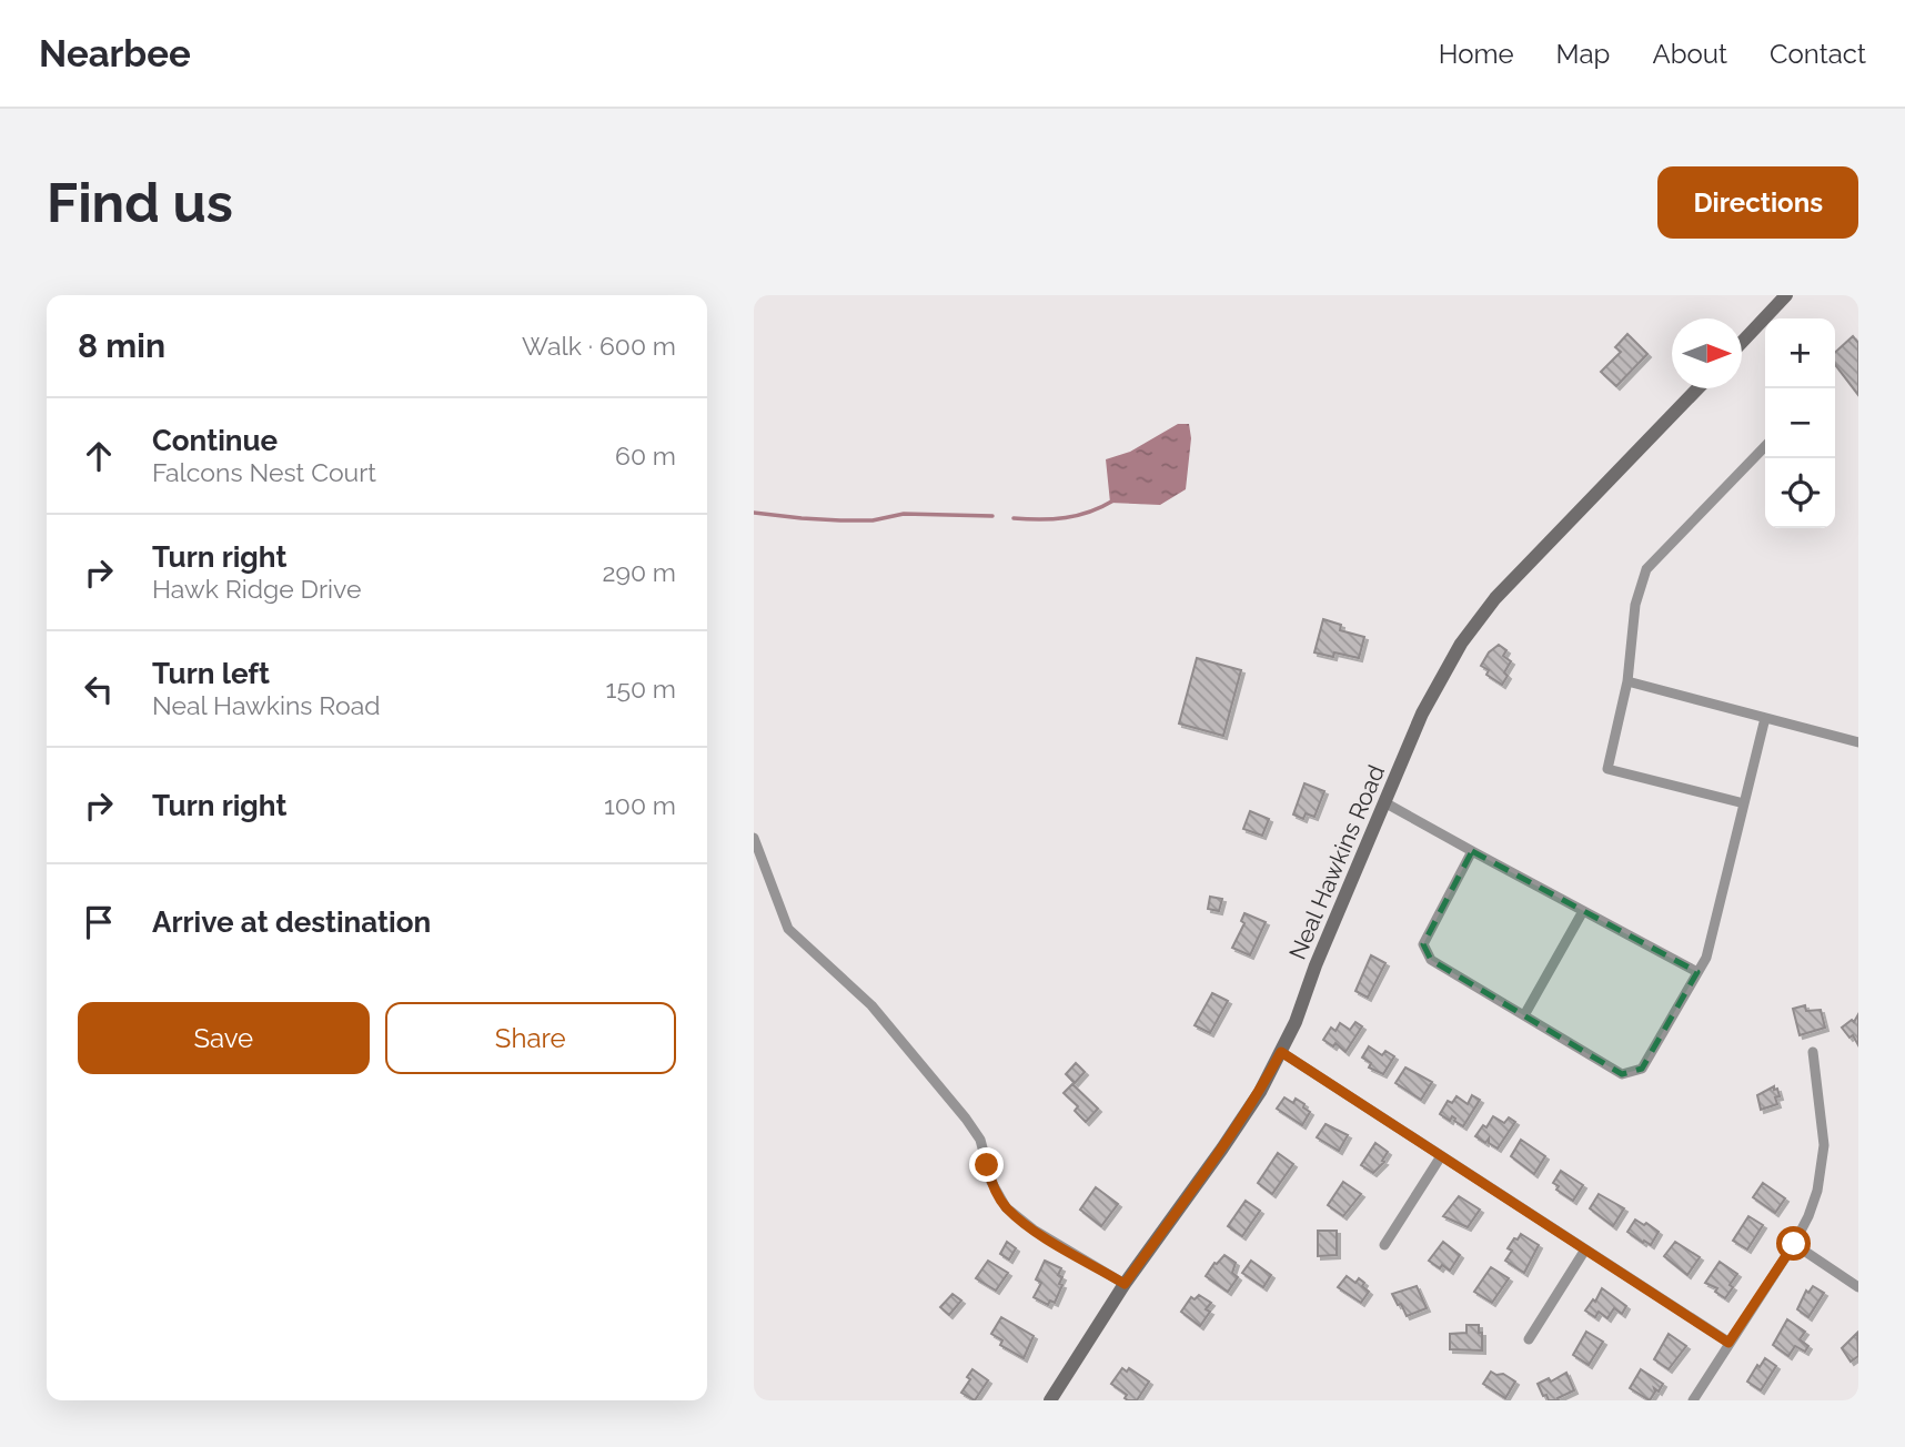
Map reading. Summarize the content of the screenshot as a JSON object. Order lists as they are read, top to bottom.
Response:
{
  "streets": {
    "street": ["Neal Hawkins Road"]
  },
  "north": "right",
  "page": {
    "header": "Nearbee",
    "nav": [
      "Home",
      "Map",
      "About",
      "Contact"
    ],
    "buttons": [
      "Directions",
      ["Save", "Share"]
    ],
    "title": "Find us",
    "heading": ["8 min", "Walk · 600 m"],
    "map_buttons": ["+", "−"],
    "list": [
      ["Continue", "Falcons Nest Court", "60 m"],
      ["Turn right", "Hawk Ridge Drive", "290 m"],
      ["Turn left", "Neal Hawkins Road", "150 m"],
      ["Turn right", "100 m"],
      "Arrive at destination"
    ]
  }
}
